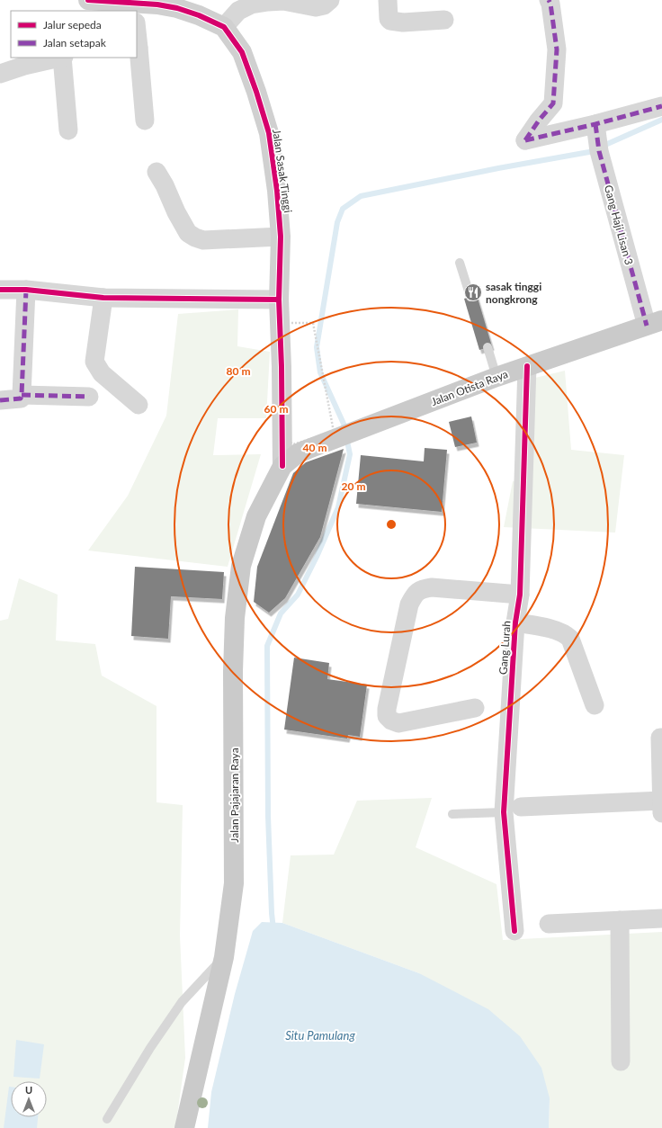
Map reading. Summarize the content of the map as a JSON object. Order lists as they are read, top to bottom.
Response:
{
  "streets": {
    "main road": ["Jalan Otista Raya", "Jalan Pajajaran Raya"],
    "street": ["Jalan Sasak Tinggi", "Gang Haji Lisan 3", "Gang Lurah"]
  },
  "crossings": [
    ["Jalan Sasak Tinggi", "Jalan Otista Raya"],
    ["Jalan Sasak Tinggi", "Jalan Pajajaran Raya"],
    ["Gang Haji Lisan 3", "Jalan Otista Raya"],
    ["Jalan Otista Raya", "Gang Lurah"],
    ["Jalan Otista Raya", "Jalan Pajajaran Raya"]
  ],
  "water": ["Situ Pamulang"],
  "places": {
    "restaurant": ["sasak tinggi nongkrong"]
  },
  "legend": ["Jalur sepeda", "Jalan setapak"],
  "north": "top",
  "rings": [
    "80 m",
    "60 m",
    "40 m",
    "20 m"
  ]
}
